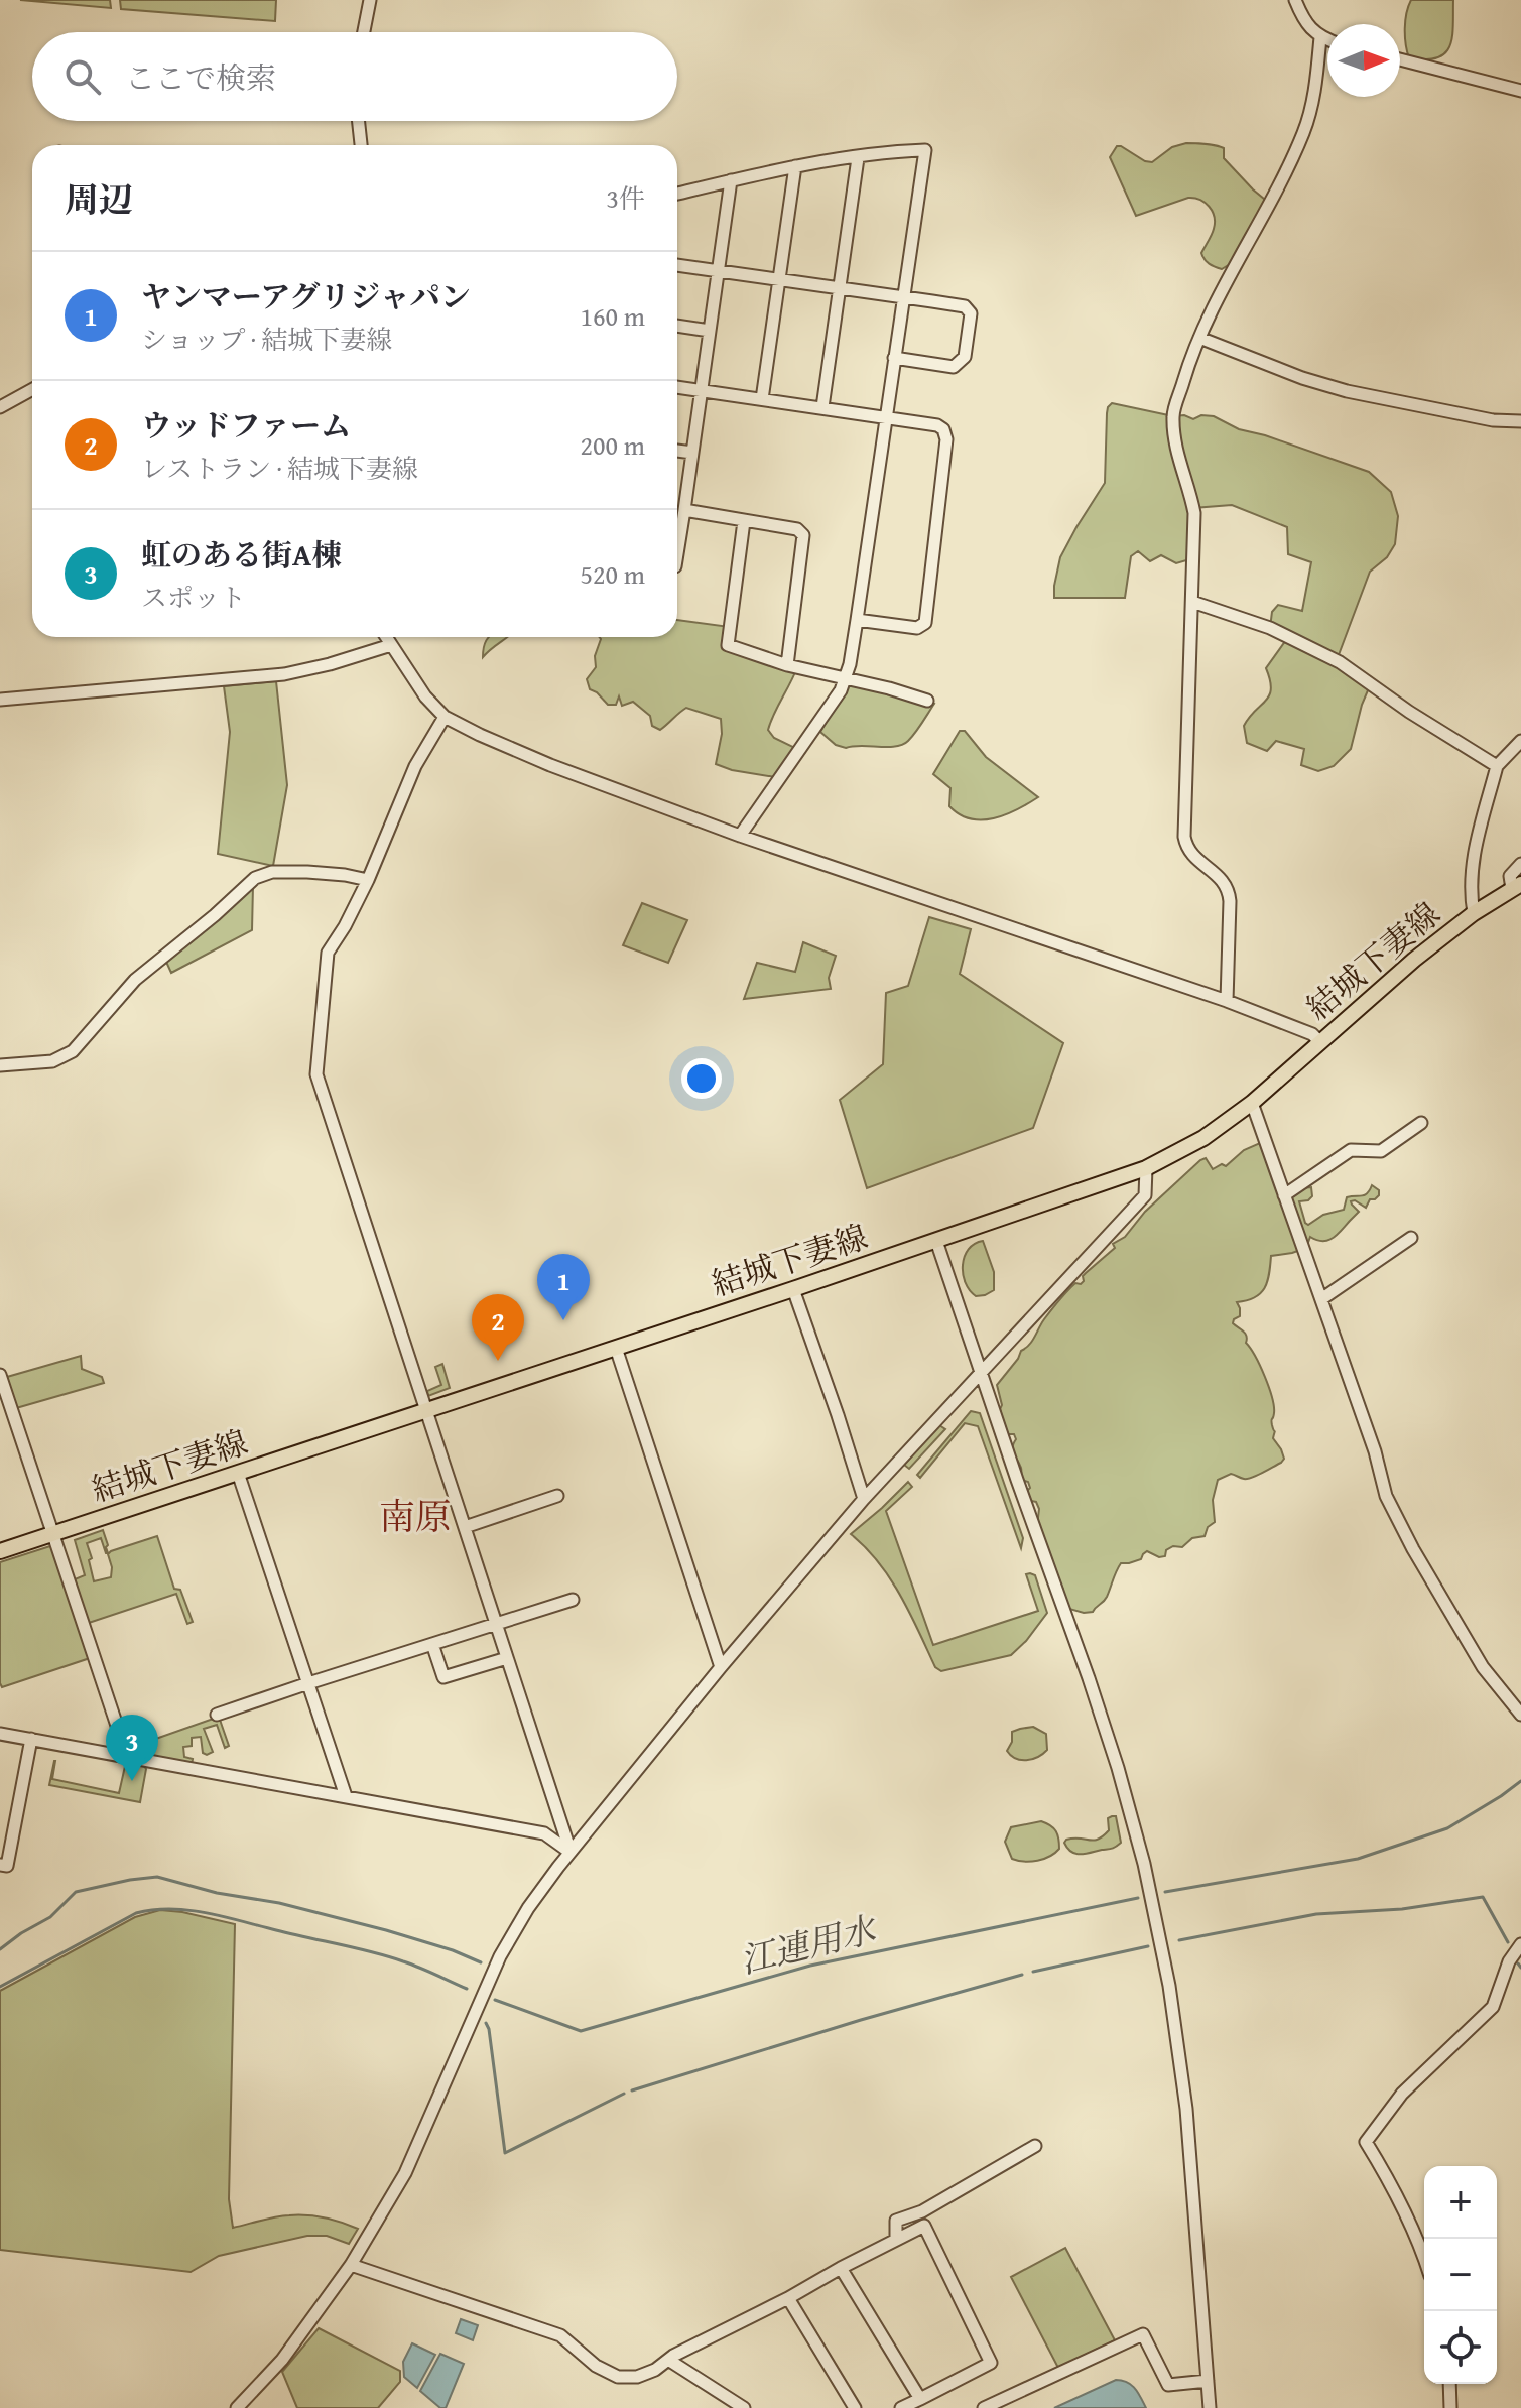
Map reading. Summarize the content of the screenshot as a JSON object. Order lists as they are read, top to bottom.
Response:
{
  "streets": {
    "main road": ["結城下妻線"]
  },
  "districts": ["南原"],
  "water": ["江連用水"],
  "north": "right",
  "page": {
    "search": "ここで検索",
    "heading": ["周辺", "3件"],
    "list": [
      {
        "mark": "1",
        "name": "ヤンマーアグリジャパン",
        "note": "ショップ · 結城下妻線",
        "value": "160 m"
      },
      {
        "mark": "2",
        "name": "ウッドファーム",
        "note": "レストラン · 結城下妻線",
        "value": "200 m"
      },
      {
        "mark": "3",
        "name": "虹のある街A棟",
        "note": "スポット",
        "value": "520 m"
      }
    ],
    "pins": ["1", "2", "3"],
    "map_buttons": ["+", "−"]
  }
}
